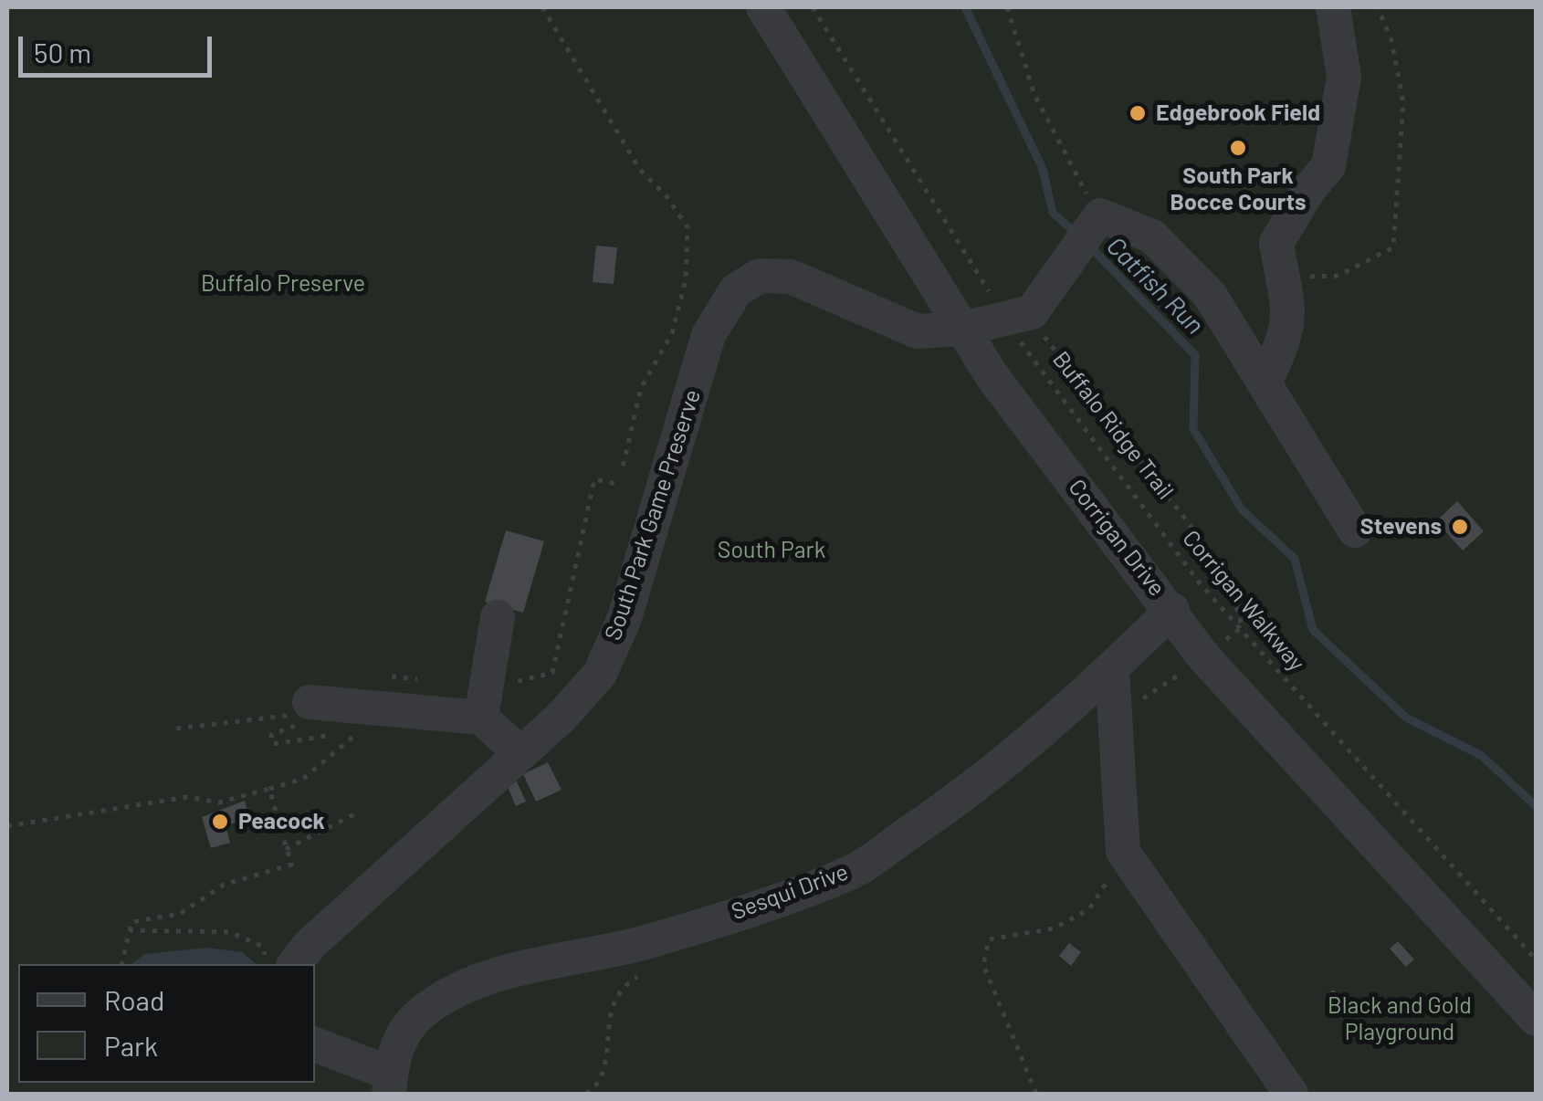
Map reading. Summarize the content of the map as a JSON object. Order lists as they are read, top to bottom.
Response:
{
  "streets": {
    "street": ["South Park Game Preserve", "Corrigan Drive", "Sesqui Drive"],
    "path": ["Buffalo Ridge Trail", "Corrigan Walkway"]
  },
  "crossings": [
    ["Buffalo Ridge Trail", "South Park Game Preserve"],
    ["Buffalo Ridge Trail", "Corrigan Walkway"],
    ["South Park Game Preserve", "Corrigan Drive"],
    ["South Park Game Preserve", "Corrigan Walkway"],
    ["Corrigan Drive", "Sesqui Drive"]
  ],
  "water": ["Catfish Run"],
  "parks": ["Buffalo Preserve", "South Park", "Black and Gold Playground"],
  "places": [
    "Edgebrook Field",
    "South Park Bocce Courts",
    "Stevens",
    "Peacock"
  ],
  "legend": ["Road", "Park"],
  "scale_bar": "50 m"
}
